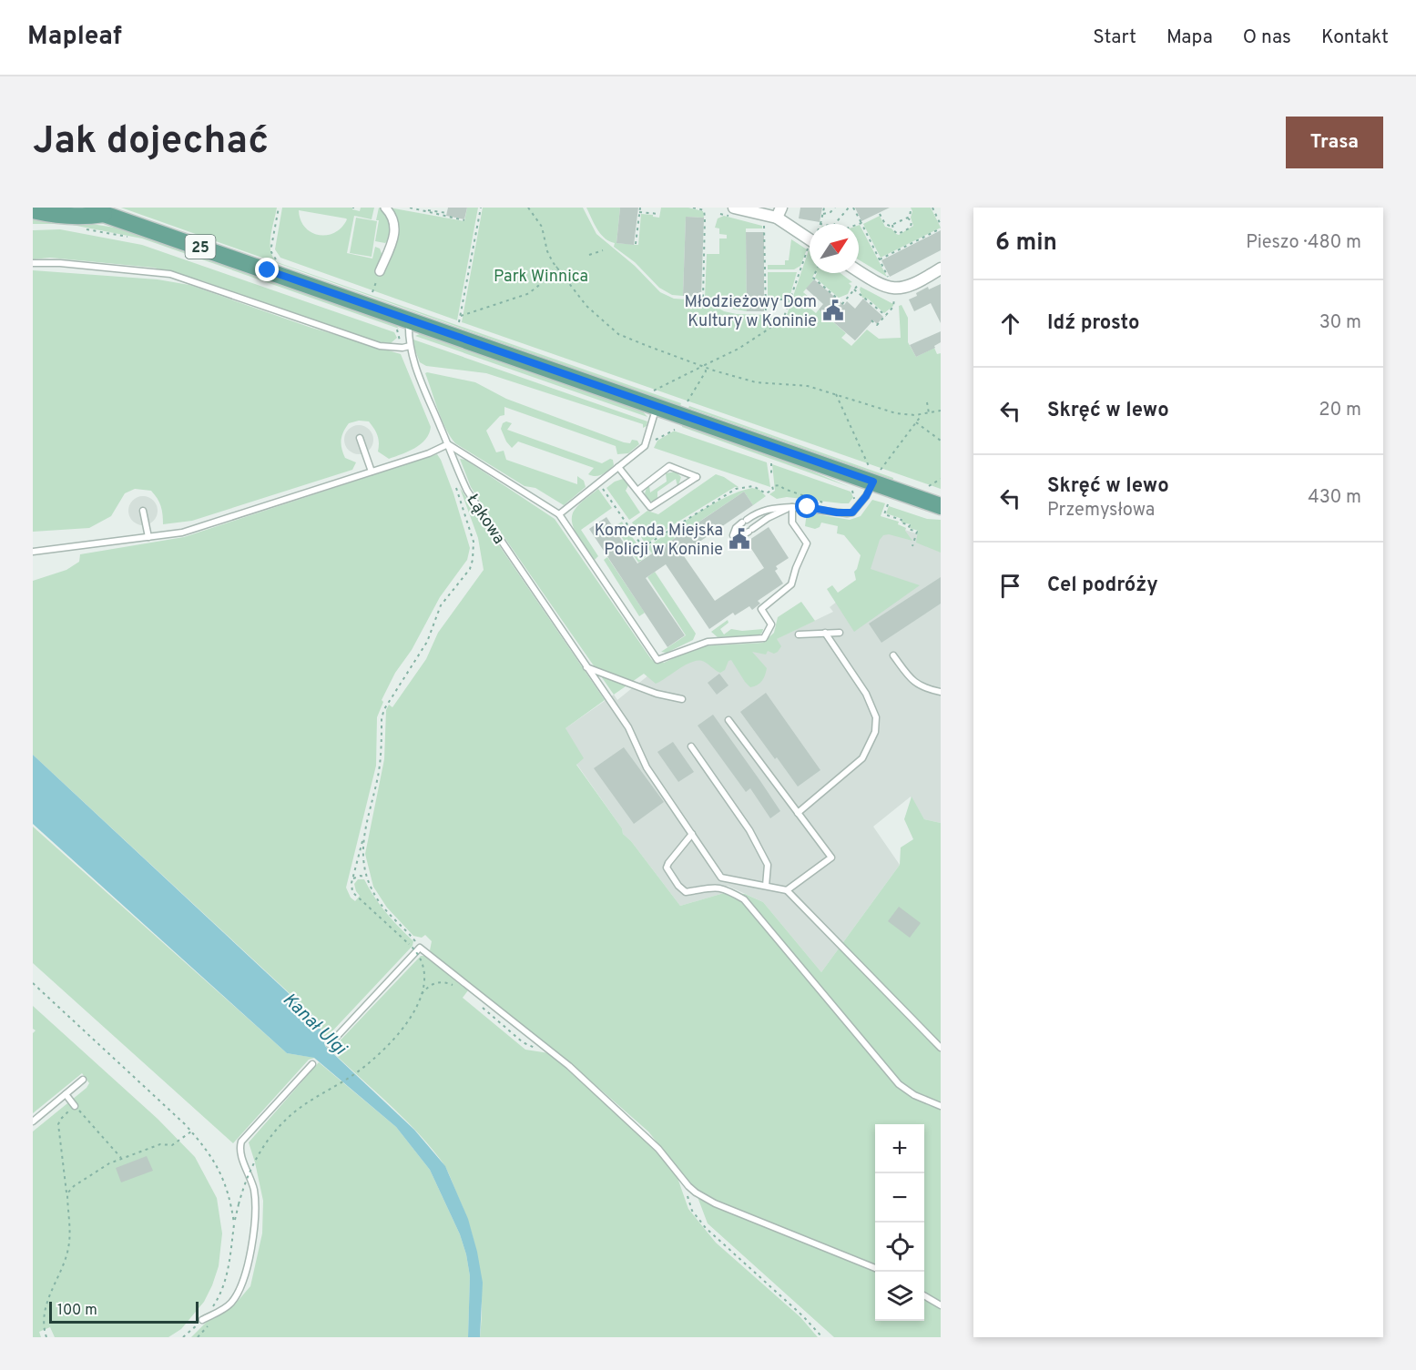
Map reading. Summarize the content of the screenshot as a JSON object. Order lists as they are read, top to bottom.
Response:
{
  "streets": {
    "main road": ["25"],
    "lane": ["Łąkowa"]
  },
  "crossings": [
    ["25", "Łąkowa"]
  ],
  "water": ["Kanał Ulgi"],
  "parks": ["Park Winnica"],
  "places": {
    "public building": ["Młodzieżowy Dom Kultury w Koninie", "Komenda Miejska Policji w Koninie"]
  },
  "scale_bar": "100 m",
  "north": "top right",
  "page": {
    "header": "Mapleaf",
    "nav": [
      "Start",
      "Mapa",
      "O nas",
      "Kontakt"
    ],
    "buttons": "Trasa",
    "title": "Jak dojechać",
    "heading": ["6 min", "Pieszo · 480 m"],
    "list": [
      ["Idź prosto", "30 m"],
      ["Skręć w lewo", "20 m"],
      ["Skręć w lewo", "Przemysłowa", "430 m"],
      "Cel podróży"
    ],
    "map_buttons": ["+", "−"],
    "scale": "100 m"
  }
}
